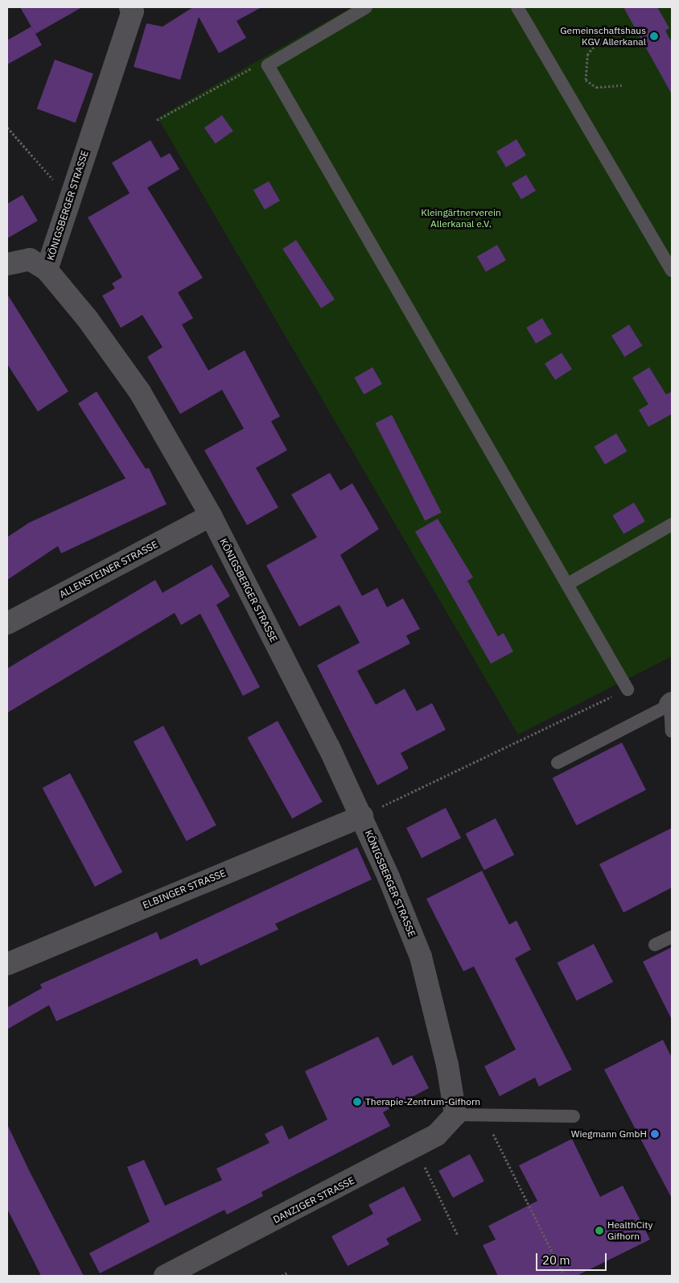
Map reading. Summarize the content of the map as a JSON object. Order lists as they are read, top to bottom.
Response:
{
  "streets": {
    "street": [
      "KÖNIGSBERGER STRASSE",
      "ALLENSTEINER STRASSE",
      "ELBINGER STRASSE",
      "DANZIGER STRASSE"
    ]
  },
  "crossings": [
    ["KÖNIGSBERGER STRASSE", "ALLENSTEINER STRASSE"],
    ["KÖNIGSBERGER STRASSE", "ELBINGER STRASSE"],
    ["KÖNIGSBERGER STRASSE", "DANZIGER STRASSE"]
  ],
  "parks": ["Kleingärtnerverein Allerkanal e.V."],
  "places": [
    "Gemeinschaftshaus KGV Allerkanal",
    "Therapie-Zentrum-Gifhorn",
    "Wiegmann GmbH",
    "HealthCity Gifhorn"
  ],
  "scale_bar": "20 m"
}
